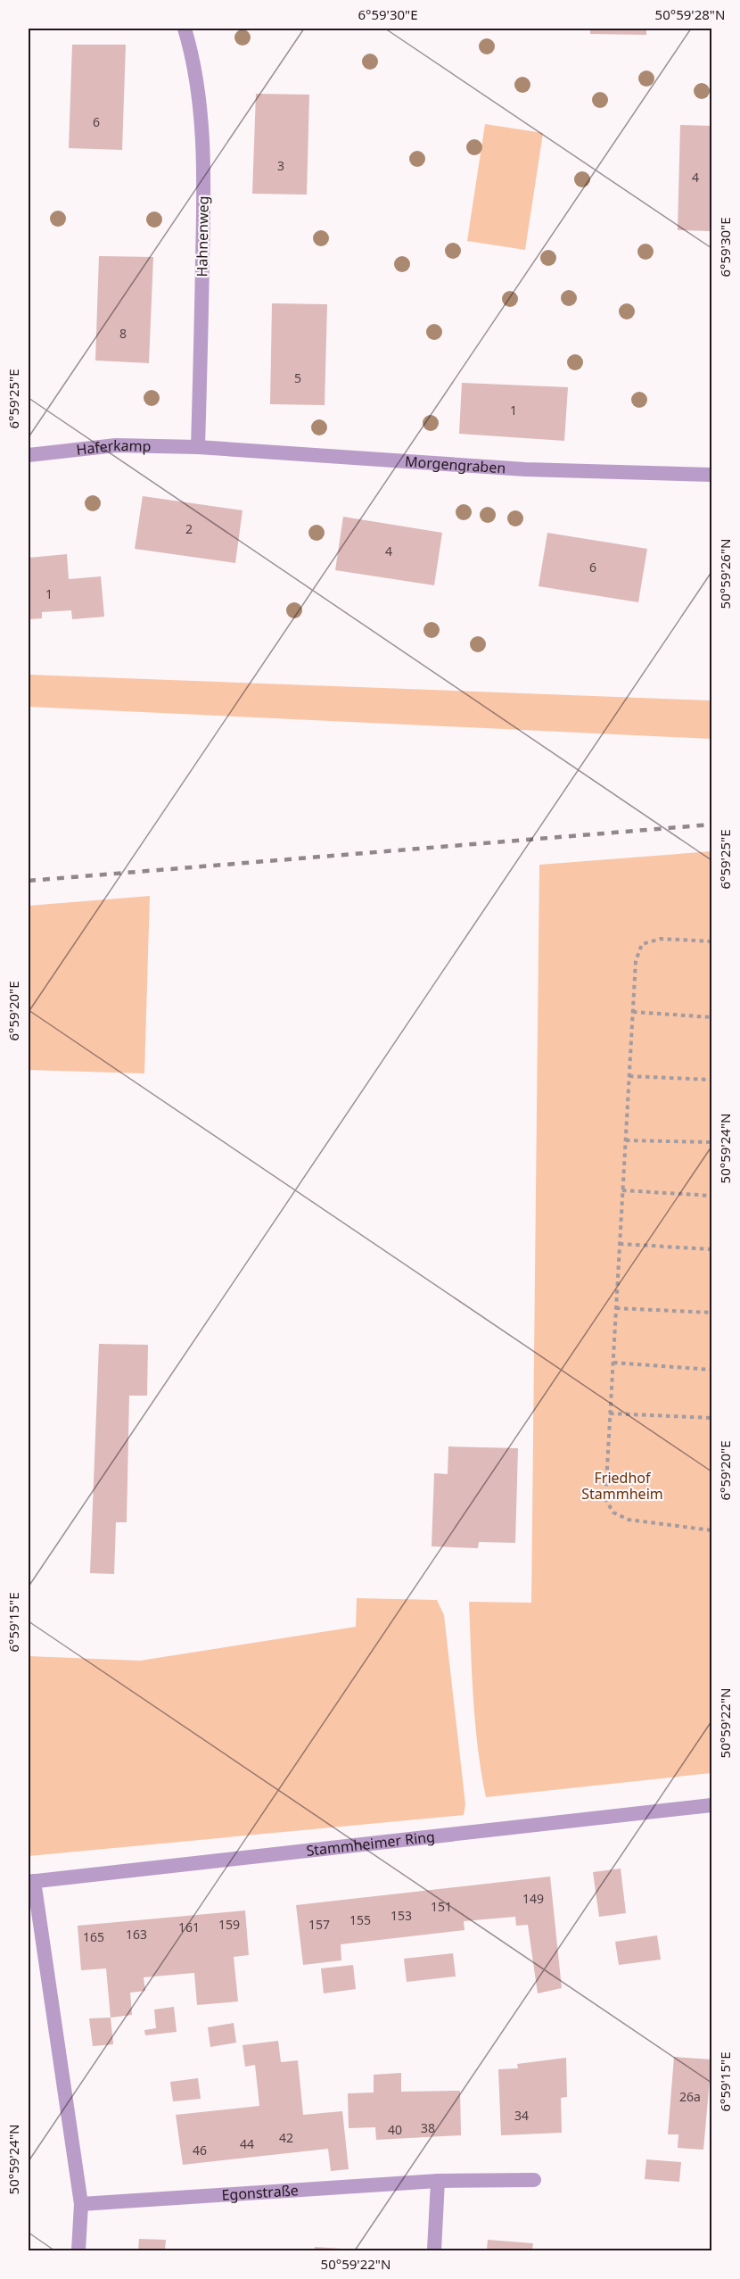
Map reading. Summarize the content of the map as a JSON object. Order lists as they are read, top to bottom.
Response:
{
  "streets": {
    "street": [
      "Hahnenweg",
      "Haferkamp",
      "Morgengraben",
      "Stammheimer Ring",
      "Egonstraße"
    ]
  },
  "crossings": [
    ["Hahnenweg", "Haferkamp"],
    ["Hahnenweg", "Morgengraben"],
    ["Haferkamp", "Morgengraben"]
  ],
  "parks": ["Friedhof Stammheim"],
  "house_numbers": [
    "6",
    "3",
    "4",
    "8",
    "5",
    "1",
    "2",
    "4",
    "6",
    "1",
    "149",
    "151",
    "153",
    "155",
    "159",
    "157",
    "161",
    "163",
    "165",
    "26a",
    "34",
    "38",
    "40",
    "42",
    "44",
    "46"
  ],
  "coordinates": [
    "6°59'30\"E",
    "50°59'28\"N",
    "6°59'25\"E",
    "50°59'26\"N",
    "6°59'20\"E",
    "50°59'24\"N",
    "6°59'15\"E",
    "50°59'22\"N"
  ]
}
